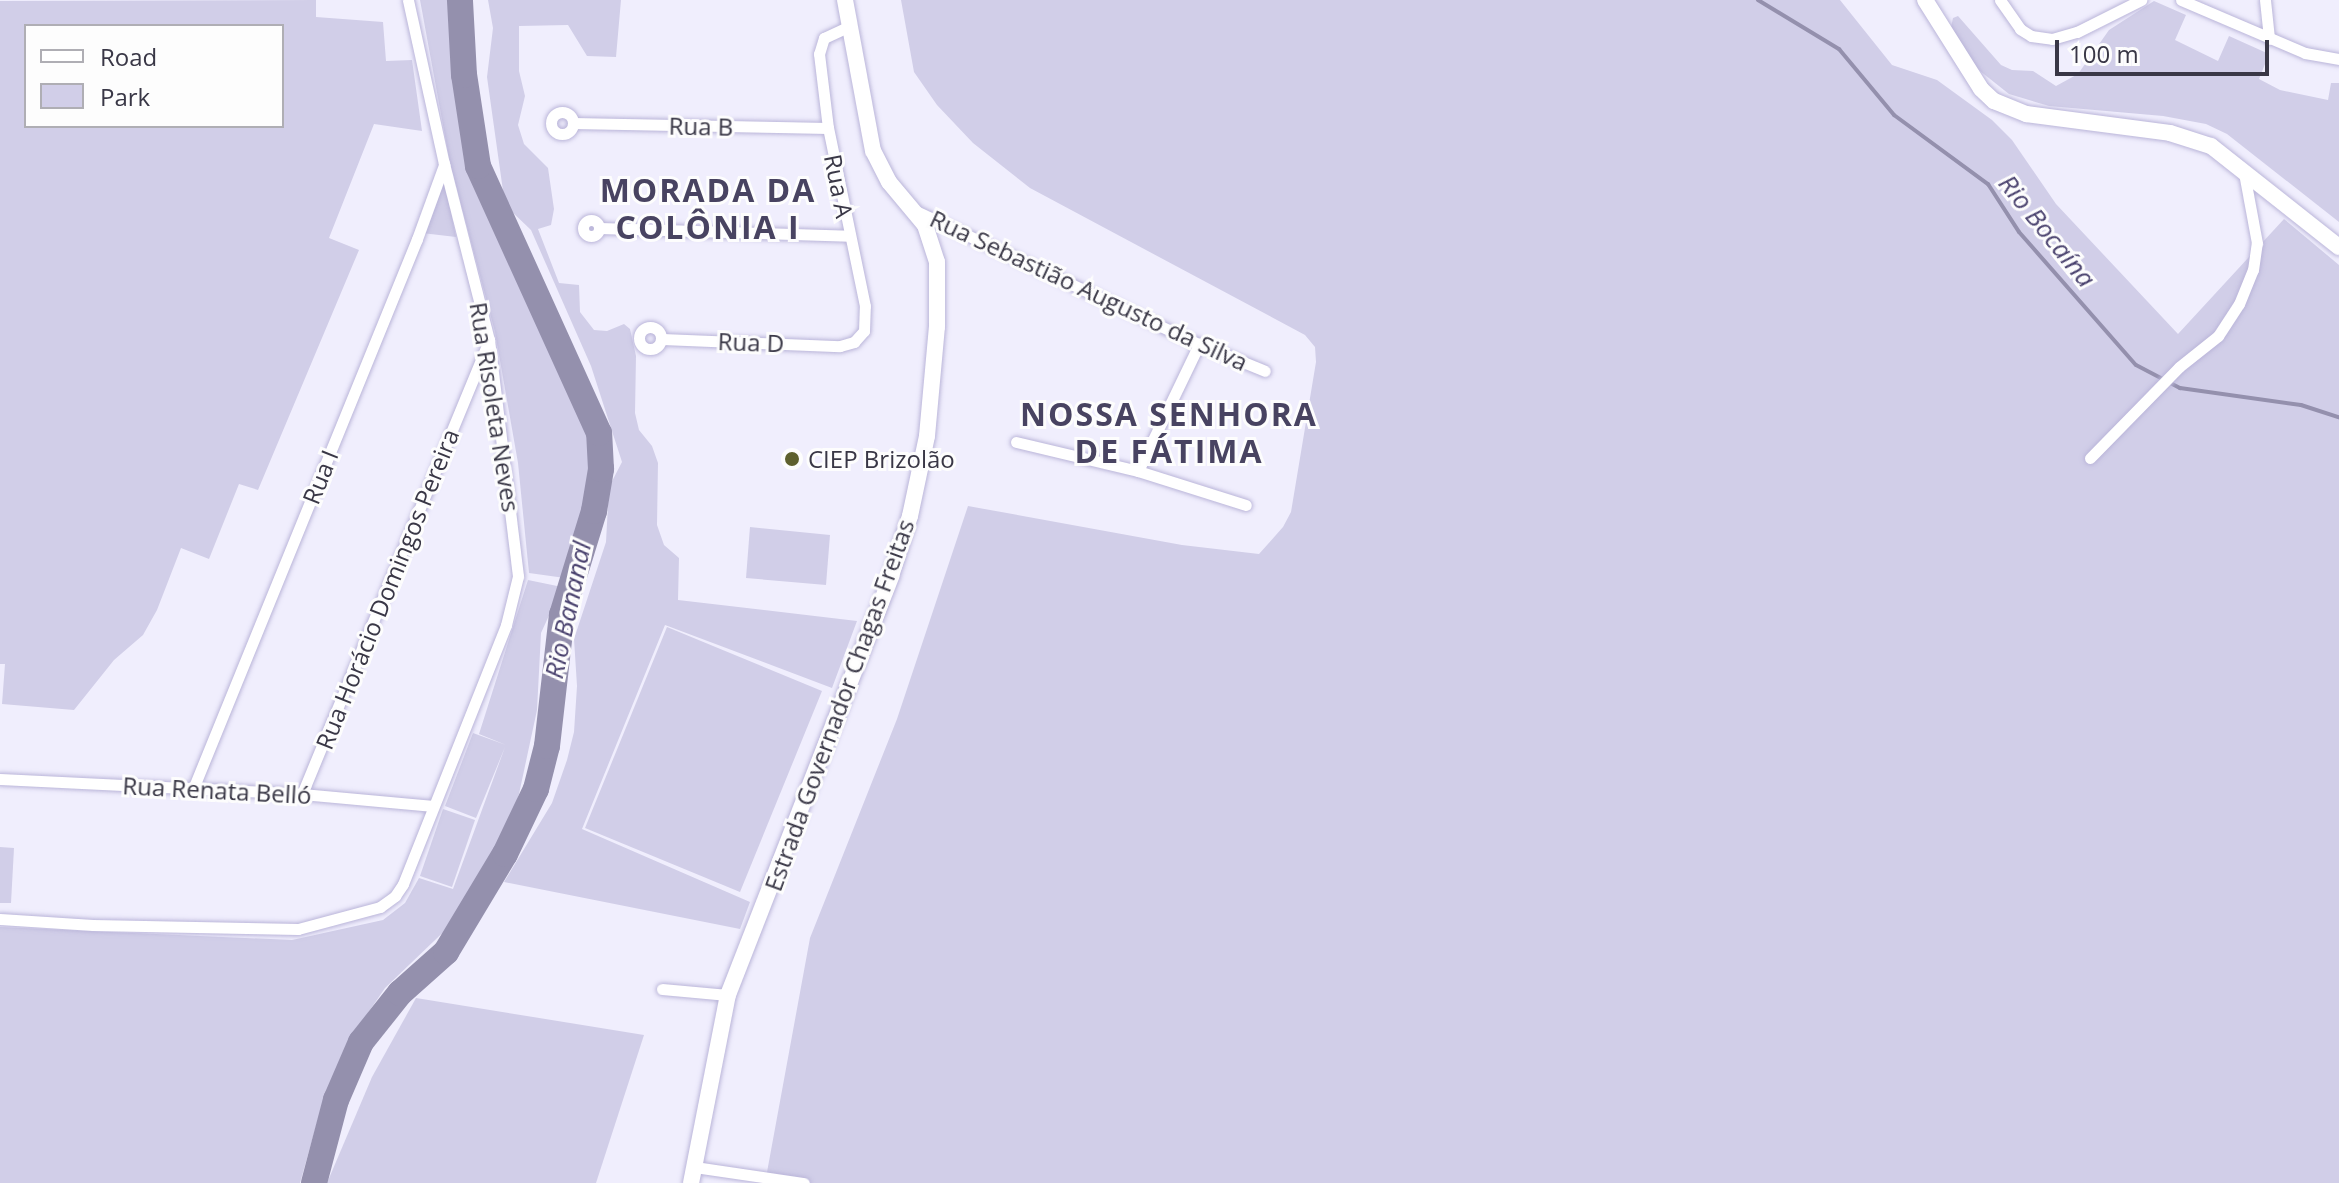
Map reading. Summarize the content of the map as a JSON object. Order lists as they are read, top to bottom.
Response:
{
  "streets": {
    "main road": ["Estrada Governador Chagas Freitas"],
    "street": [
      "Rua B",
      "Rua A",
      "Rua Sebastião Augusto da Silva",
      "Rua D",
      "Rua Risoleta Neves",
      "Rua I",
      "Rua Horácio Domingos Pereira",
      "Rua Renata Belló"
    ]
  },
  "crossings": [
    ["Rua B", "Rua A"],
    ["Rua A", "Rua D"],
    ["Rua A", "Estrada Governador Chagas Freitas"],
    ["Rua Sebastião Augusto da Silva", "Estrada Governador Chagas Freitas"],
    ["Rua Risoleta Neves", "Rua I"],
    ["Rua Risoleta Neves", "Rua Horácio Domingos Pereira"],
    ["Rua Risoleta Neves", "Rua Renata Belló"],
    ["Rua I", "Rua Renata Belló"],
    ["Rua Horácio Domingos Pereira", "Rua Renata Belló"]
  ],
  "districts": ["MORADA DA COLÔNIA I", "NOSSA SENHORA DE FÁTIMA"],
  "water": ["Rio Bocaína", "Rio Bananal"],
  "places": ["CIEP Brizolão"],
  "legend": ["Road", "Park"],
  "scale_bar": "100 m"
}
